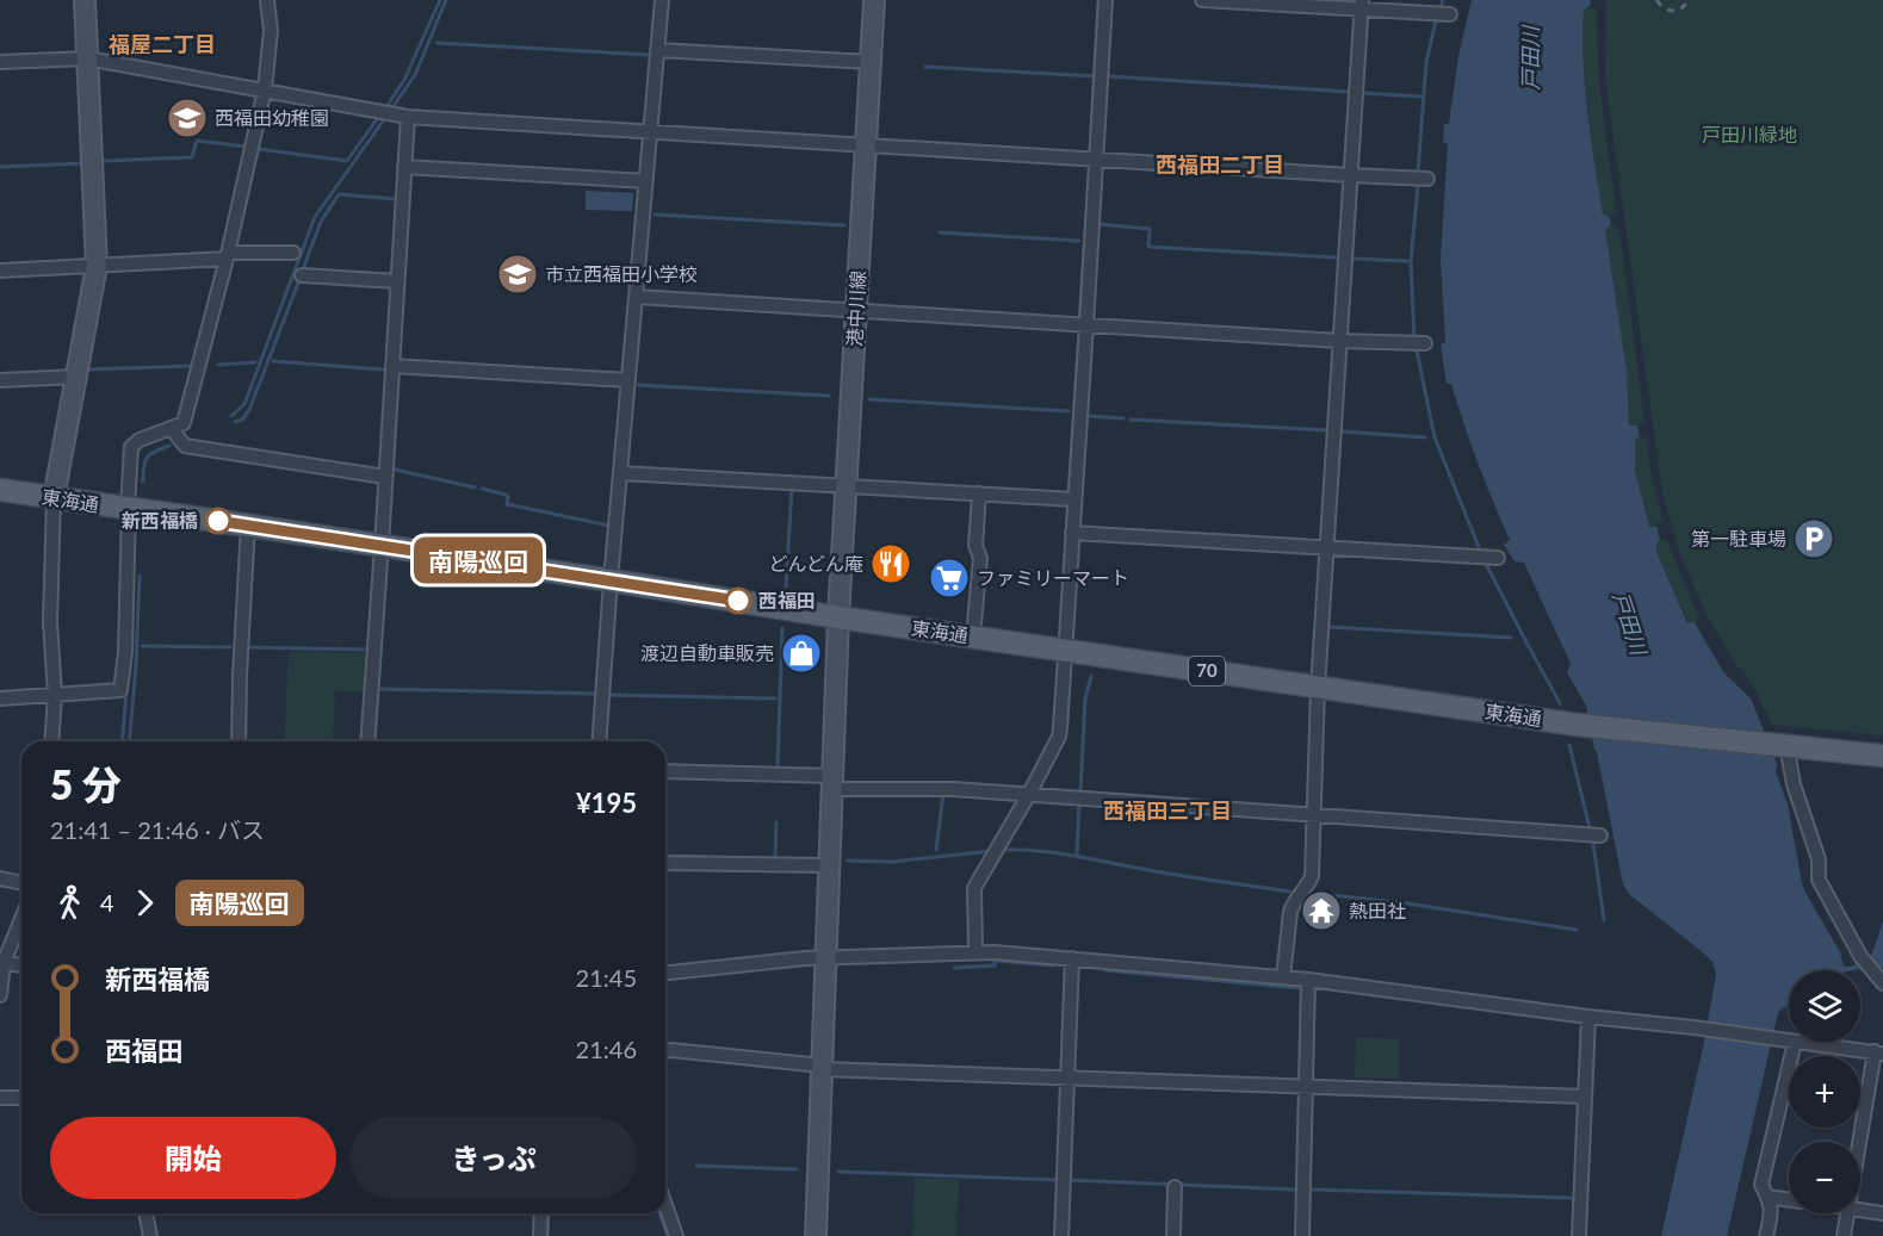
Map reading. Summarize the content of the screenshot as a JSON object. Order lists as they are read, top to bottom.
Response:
{
  "streets": {
    "main road": ["東海通", "70"],
    "street": ["港中川線"]
  },
  "crossings": [
    ["港中川線", "東海通"]
  ],
  "districts": ["福屋二丁目", "西福田二丁目", "西福田三丁目"],
  "water": ["戸田川"],
  "parks": ["戸田川緑地"],
  "places": {
    "school or university": ["西福田幼稚園", "市立西福田小学校"],
    "other": ["新西福橋", "西福田"],
    "parking": ["第一駐車場"],
    "restaurant": ["どんどん庵"],
    "supermarket": ["ファミリーマート"],
    "shop": ["渡辺自動車販売"],
    "temple": ["熱田社"]
  },
  "lines": ["bus line 南陽巡回"],
  "page": {
    "on_map": "南陽巡回",
    "heading": ["5 分", "21:41 – 21:46 · バス", "¥195"],
    "legs": ["4", "南陽巡回"],
    "list": [
      {
        "name": "新西福橋",
        "value": "21:45"
      },
      {
        "name": "西福田",
        "value": "21:46"
      }
    ],
    "map_buttons": ["+", "−"],
    "buttons": ["開始", "きっぷ"]
  }
}
